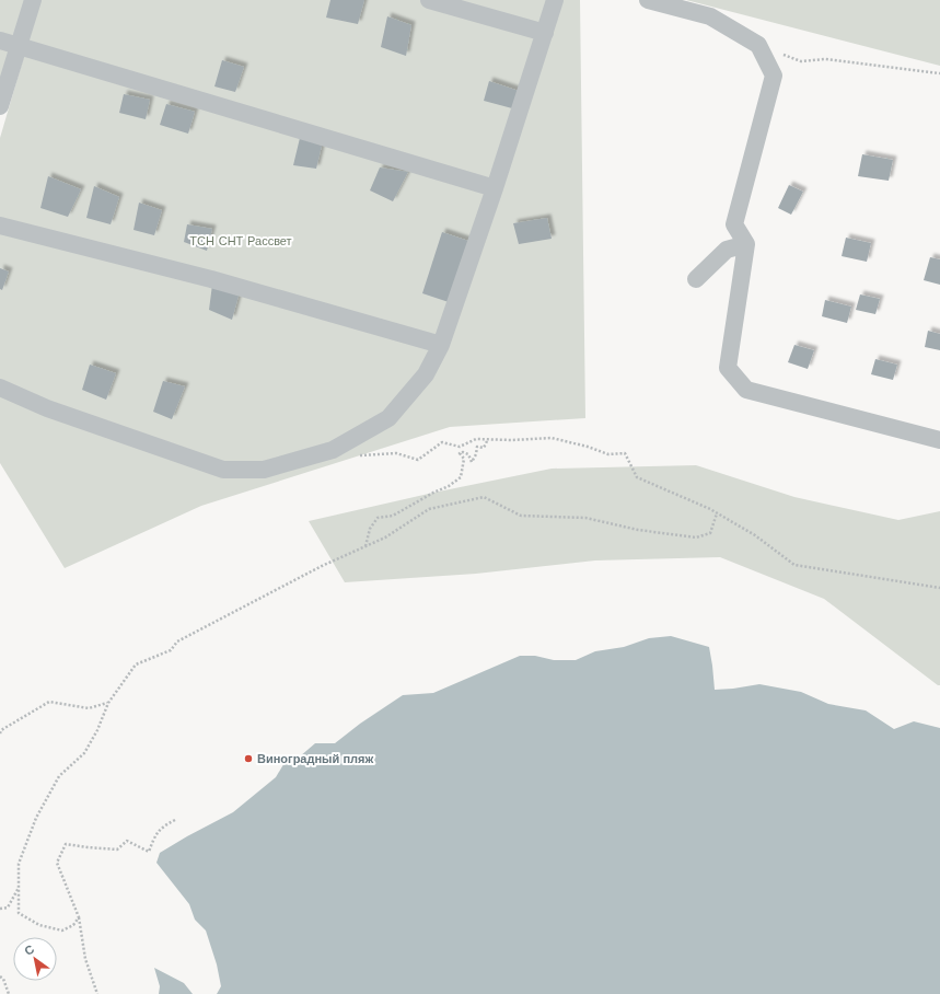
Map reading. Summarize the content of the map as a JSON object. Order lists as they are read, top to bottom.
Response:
{
  "parks": ["ТСН СНТ Рассвет"],
  "places": ["Виноградный пляж"],
  "north": "top left"
}
